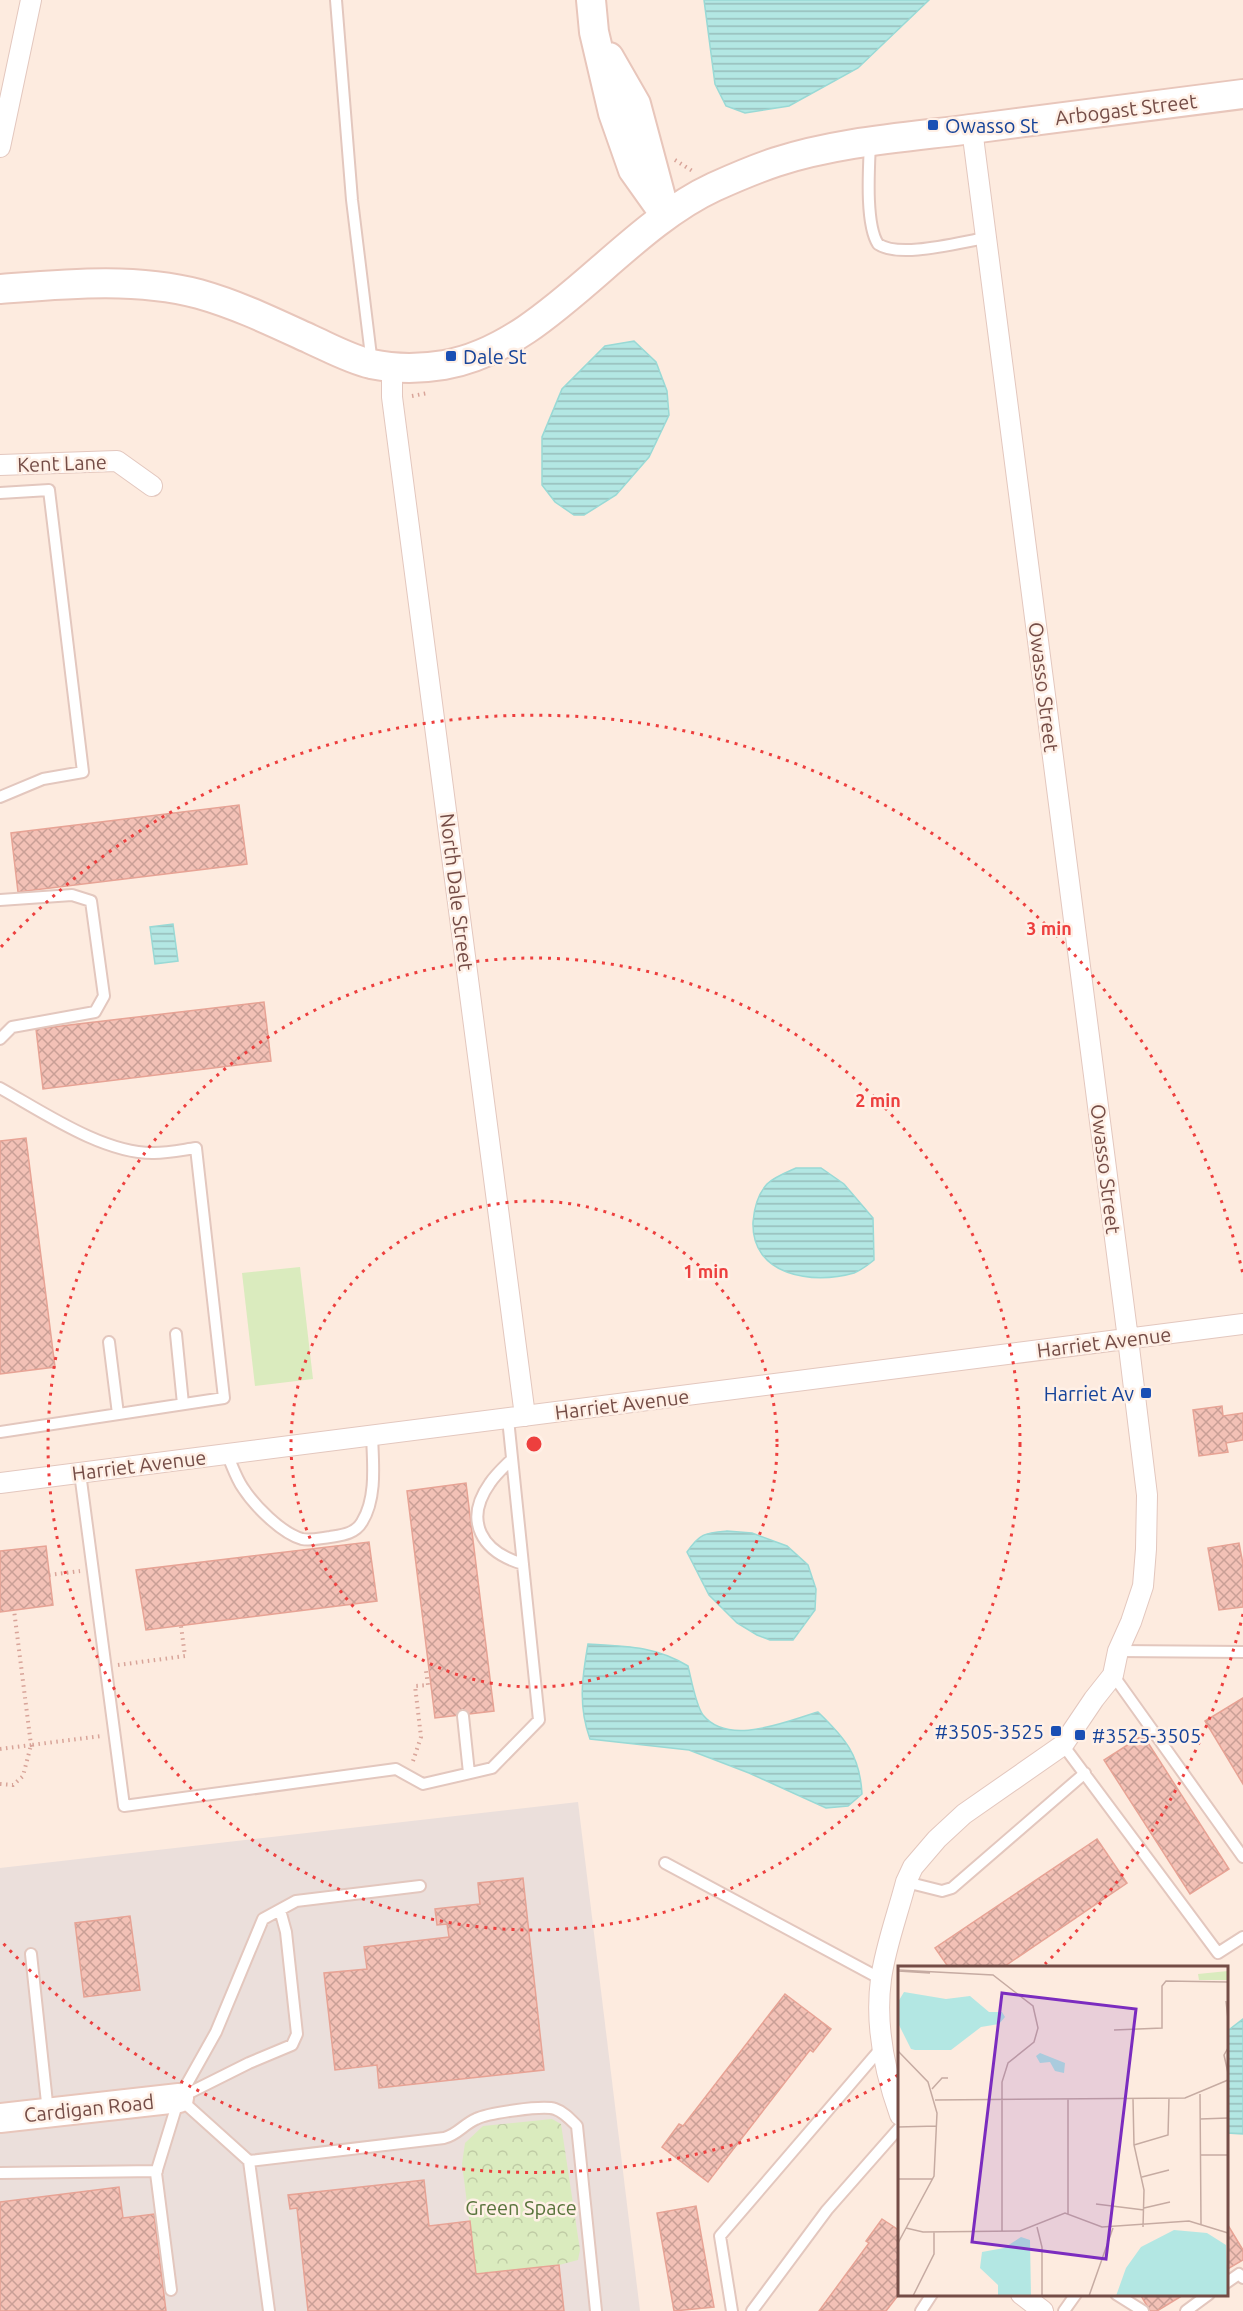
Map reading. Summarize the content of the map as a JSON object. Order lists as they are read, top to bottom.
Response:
{
  "streets": {
    "street": [
      "Arbogast Street",
      "Kent Lane",
      "Owasso Street",
      "North Dale Street",
      "Harriet Avenue",
      "Cardigan Road"
    ]
  },
  "crossings": [
    ["Arbogast Street", "Owasso Street"],
    ["Arbogast Street", "North Dale Street"],
    ["Owasso Street", "Harriet Avenue"],
    ["North Dale Street", "Harriet Avenue"]
  ],
  "parks": ["Green Space"],
  "places": {
    "transit": [
      "Owasso St",
      "Dale St",
      "Harriet Av",
      "#3505-3525",
      "#3525-3505"
    ]
  },
  "rings": ["3 min", "2 min", "1 min"]
}
